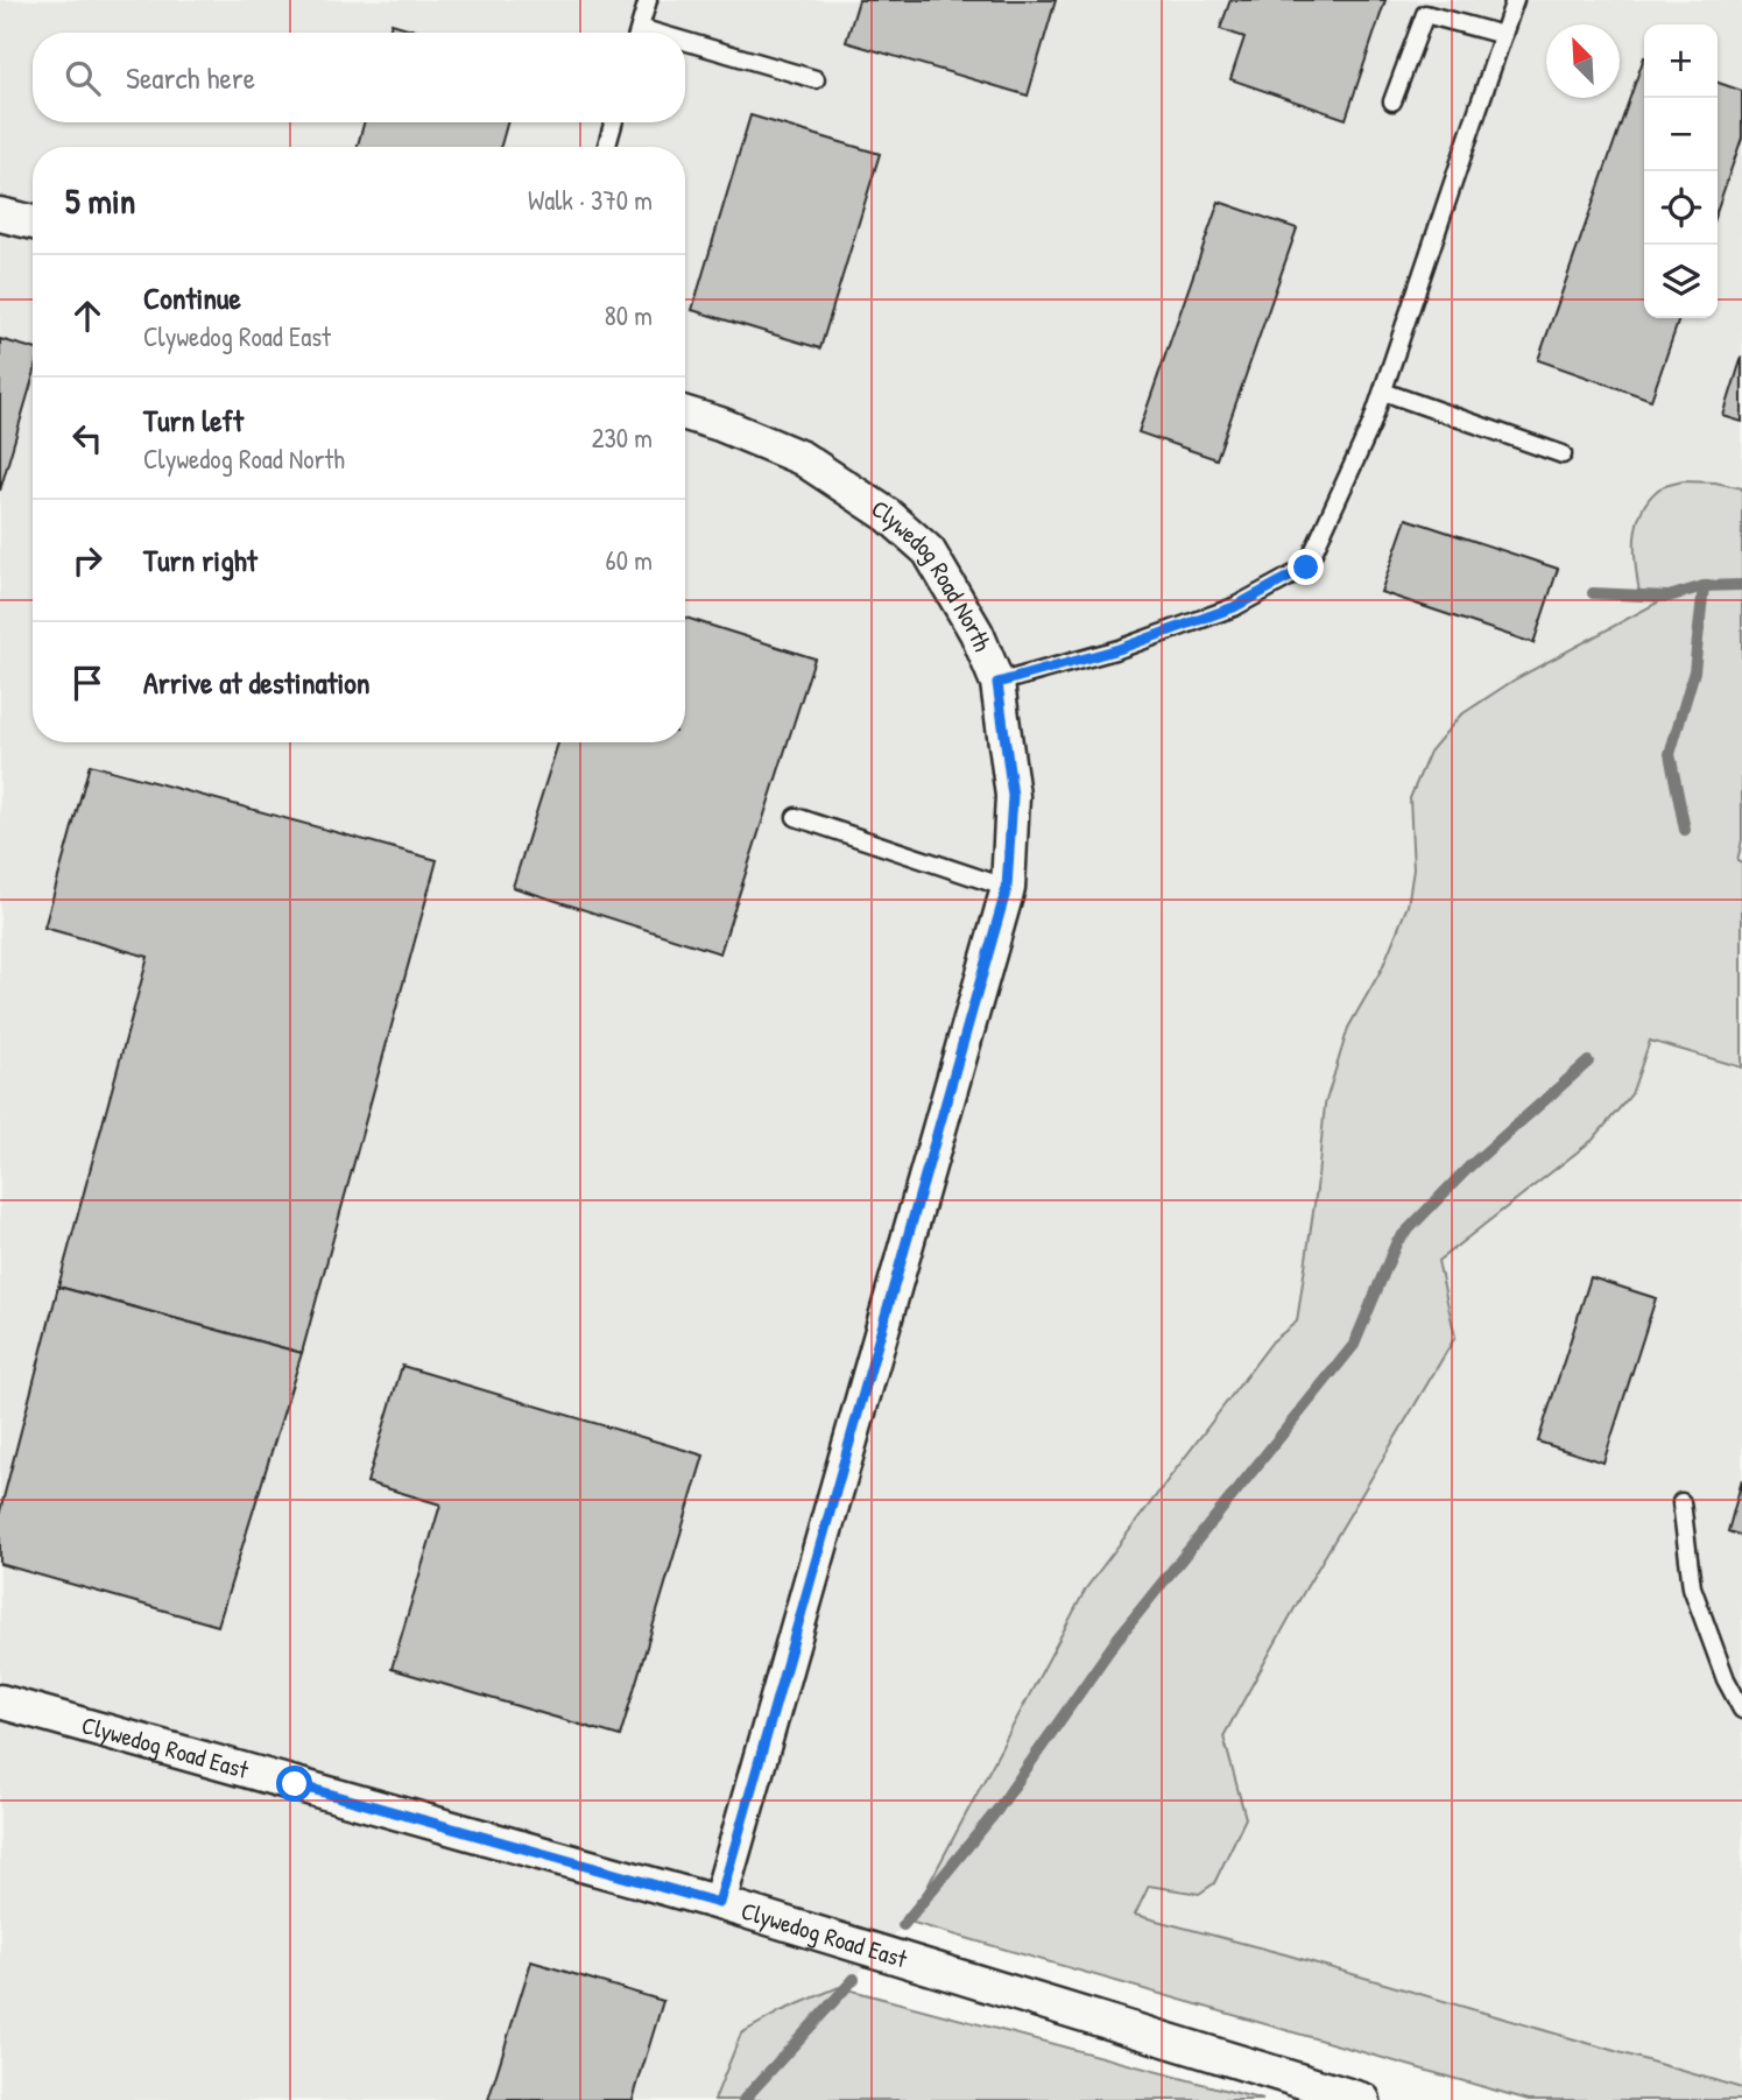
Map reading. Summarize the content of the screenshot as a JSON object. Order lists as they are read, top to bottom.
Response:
{
  "streets": {
    "street": ["Clywedog Road North", "Clywedog Road East"]
  },
  "crossings": [
    ["Clywedog Road North", "Clywedog Road East"]
  ],
  "north": "top left",
  "page": {
    "map_buttons": ["+", "−"],
    "search": "Search here",
    "heading": ["5 min", "Walk · 370 m"],
    "list": [
      ["Continue", "Clywedog Road East", "80 m"],
      ["Turn left", "Clywedog Road North", "230 m"],
      ["Turn right", "60 m"],
      "Arrive at destination"
    ]
  }
}
